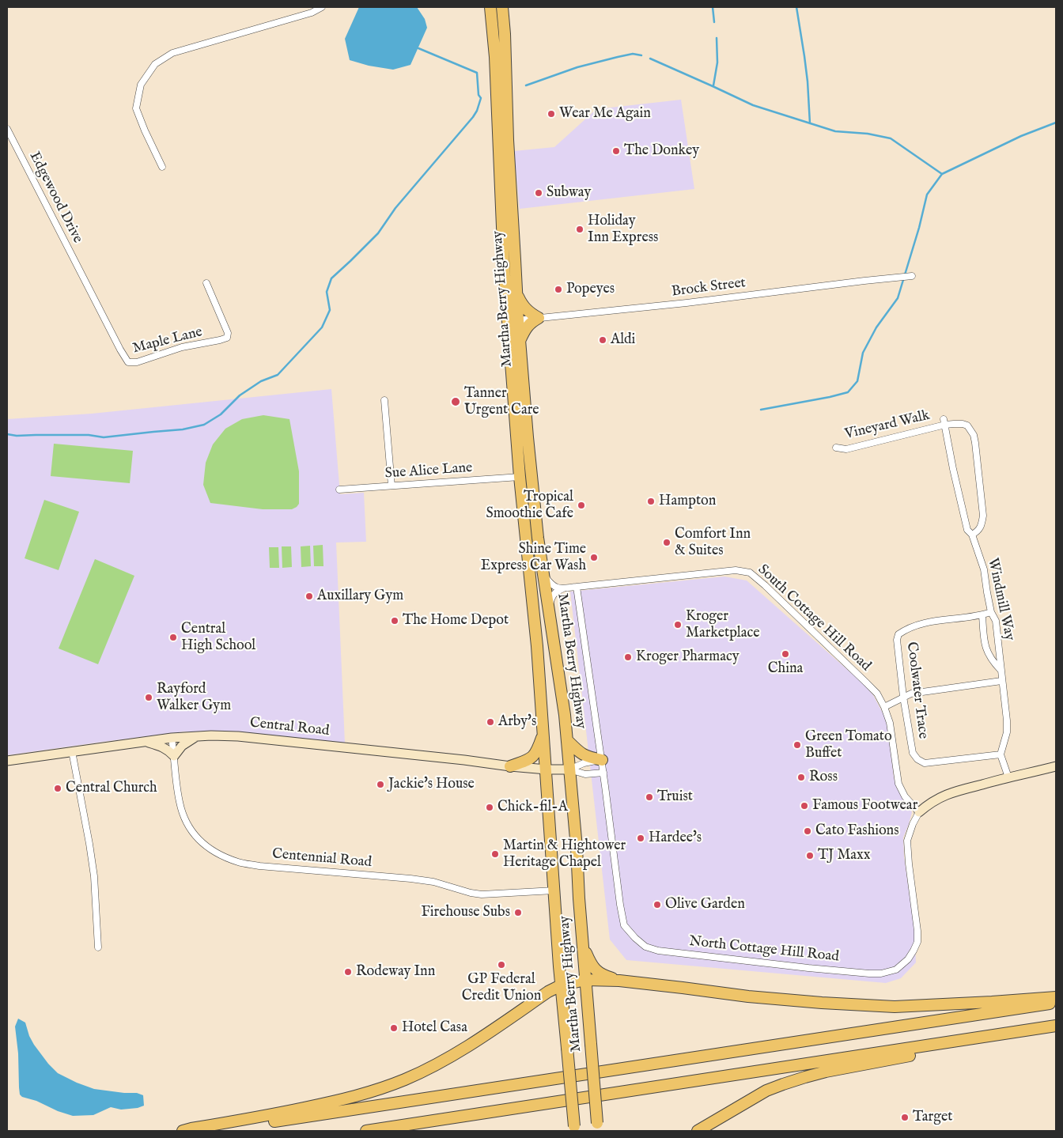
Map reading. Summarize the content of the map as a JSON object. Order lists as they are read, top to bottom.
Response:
{
  "streets": {
    "highway": ["Martha Berry Highway"],
    "street": [
      "Edgewood Drive",
      "Brock Street",
      "Maple Lane",
      "Vineyard Walk",
      "Sue Alice Lane",
      "Windmill Way",
      "South Cottage Hill Road",
      "Coolwater Trace",
      "Central Road",
      "Centennial Road",
      "North Cottage Hill Road"
    ]
  },
  "crossings": [
    ["Edgewood Drive", "Maple Lane"],
    ["Brock Street", "Martha Berry Highway"],
    ["Martha Berry Highway", "Sue Alice Lane"],
    ["Martha Berry Highway", "Central Road"],
    ["Martha Berry Highway", "Centennial Road"],
    ["Vineyard Walk", "Windmill Way"],
    ["Windmill Way", "Coolwater Trace"],
    ["South Cottage Hill Road", "North Cottage Hill Road"],
    ["Central Road", "Centennial Road"],
    ["Central Road", "North Cottage Hill Road"]
  ],
  "places": [
    "Wear Me Again",
    "The Donkey",
    "Subway",
    "Holiday Inn Express",
    "Popeyes",
    "Aldi",
    "Tanner Urgent Care",
    "Hampton",
    "Tropical Smoothie Cafe",
    "Comfort Inn & Suites",
    "Shine Time Express Car Wash",
    "Auxillary Gym",
    "The Home Depot",
    "Kroger Marketplace",
    "Central High School",
    "China",
    "Kroger Pharmacy",
    "Rayford Walker Gym",
    "Arby's",
    "Green Tomato Buffet",
    "Ross",
    "Jackie's House",
    "Central Church",
    "Truist",
    "Famous Footwear",
    "Chick-fil-A",
    "Cato Fashions",
    "Hardee's",
    "Martin & Hightower Heritage Chapel",
    "TJ Maxx",
    "Olive Garden",
    "Firehouse Subs",
    "GP Federal Credit Union",
    "Rodeway Inn",
    "Hotel Casa",
    "Target"
  ]
}
